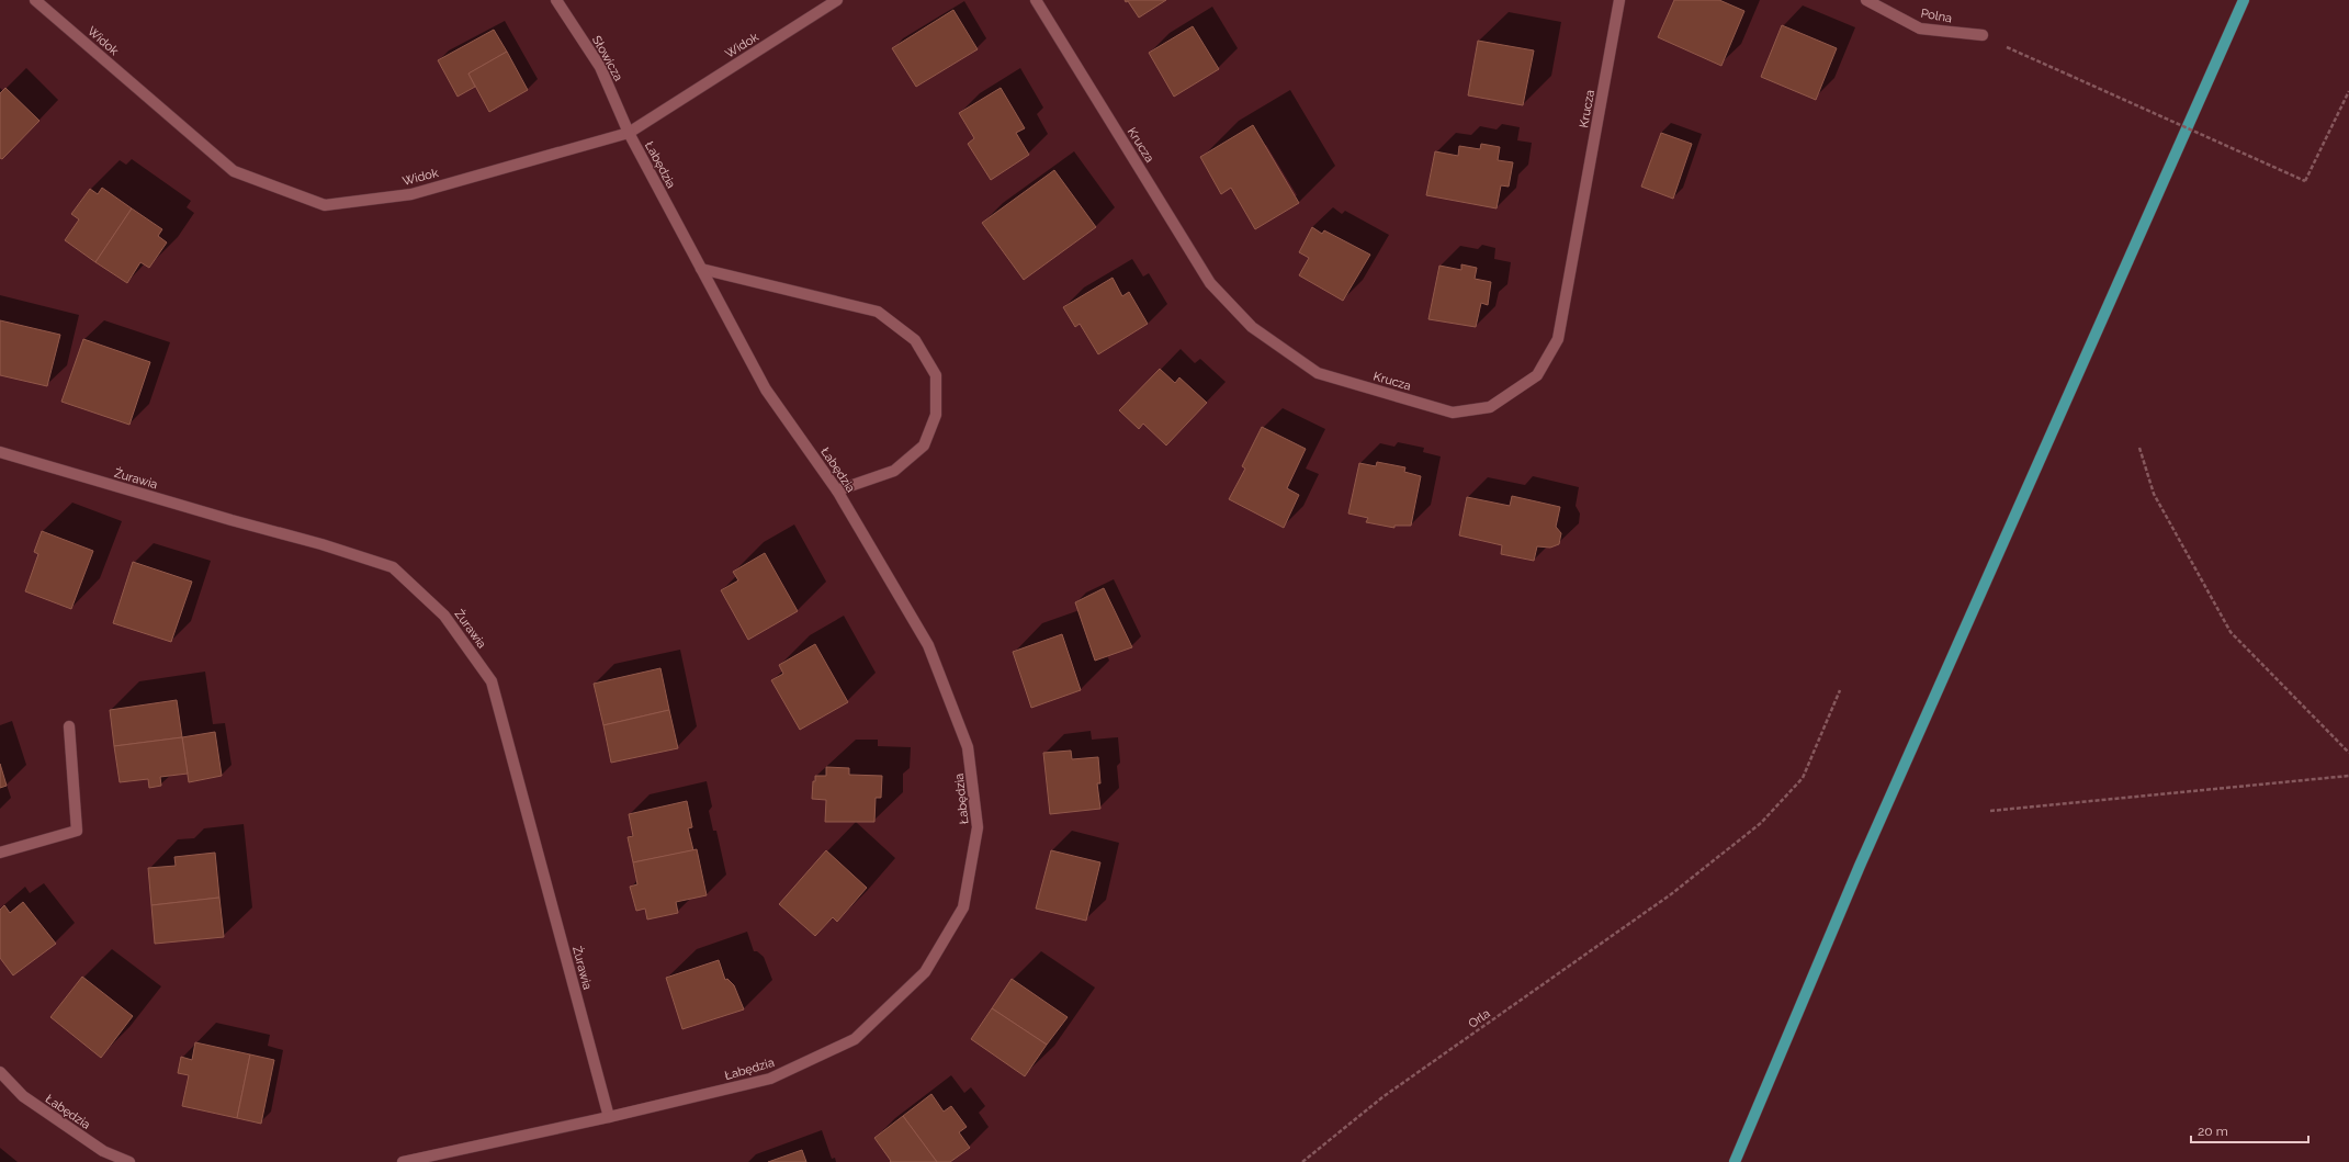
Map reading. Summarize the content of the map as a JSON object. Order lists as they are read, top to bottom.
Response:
{
  "streets": {
    "street": [
      "Polna",
      "Widok",
      "Słowicza",
      "Krucza",
      "Łabędzia",
      "Żurawia"
    ],
    "path": ["Orla"]
  },
  "crossings": [
    ["Widok", "Słowicza"],
    ["Widok", "Łabędzia"],
    ["Słowicza", "Łabędzia"],
    ["Łabędzia", "Żurawia"]
  ],
  "scale_bar": "20 m"
}
